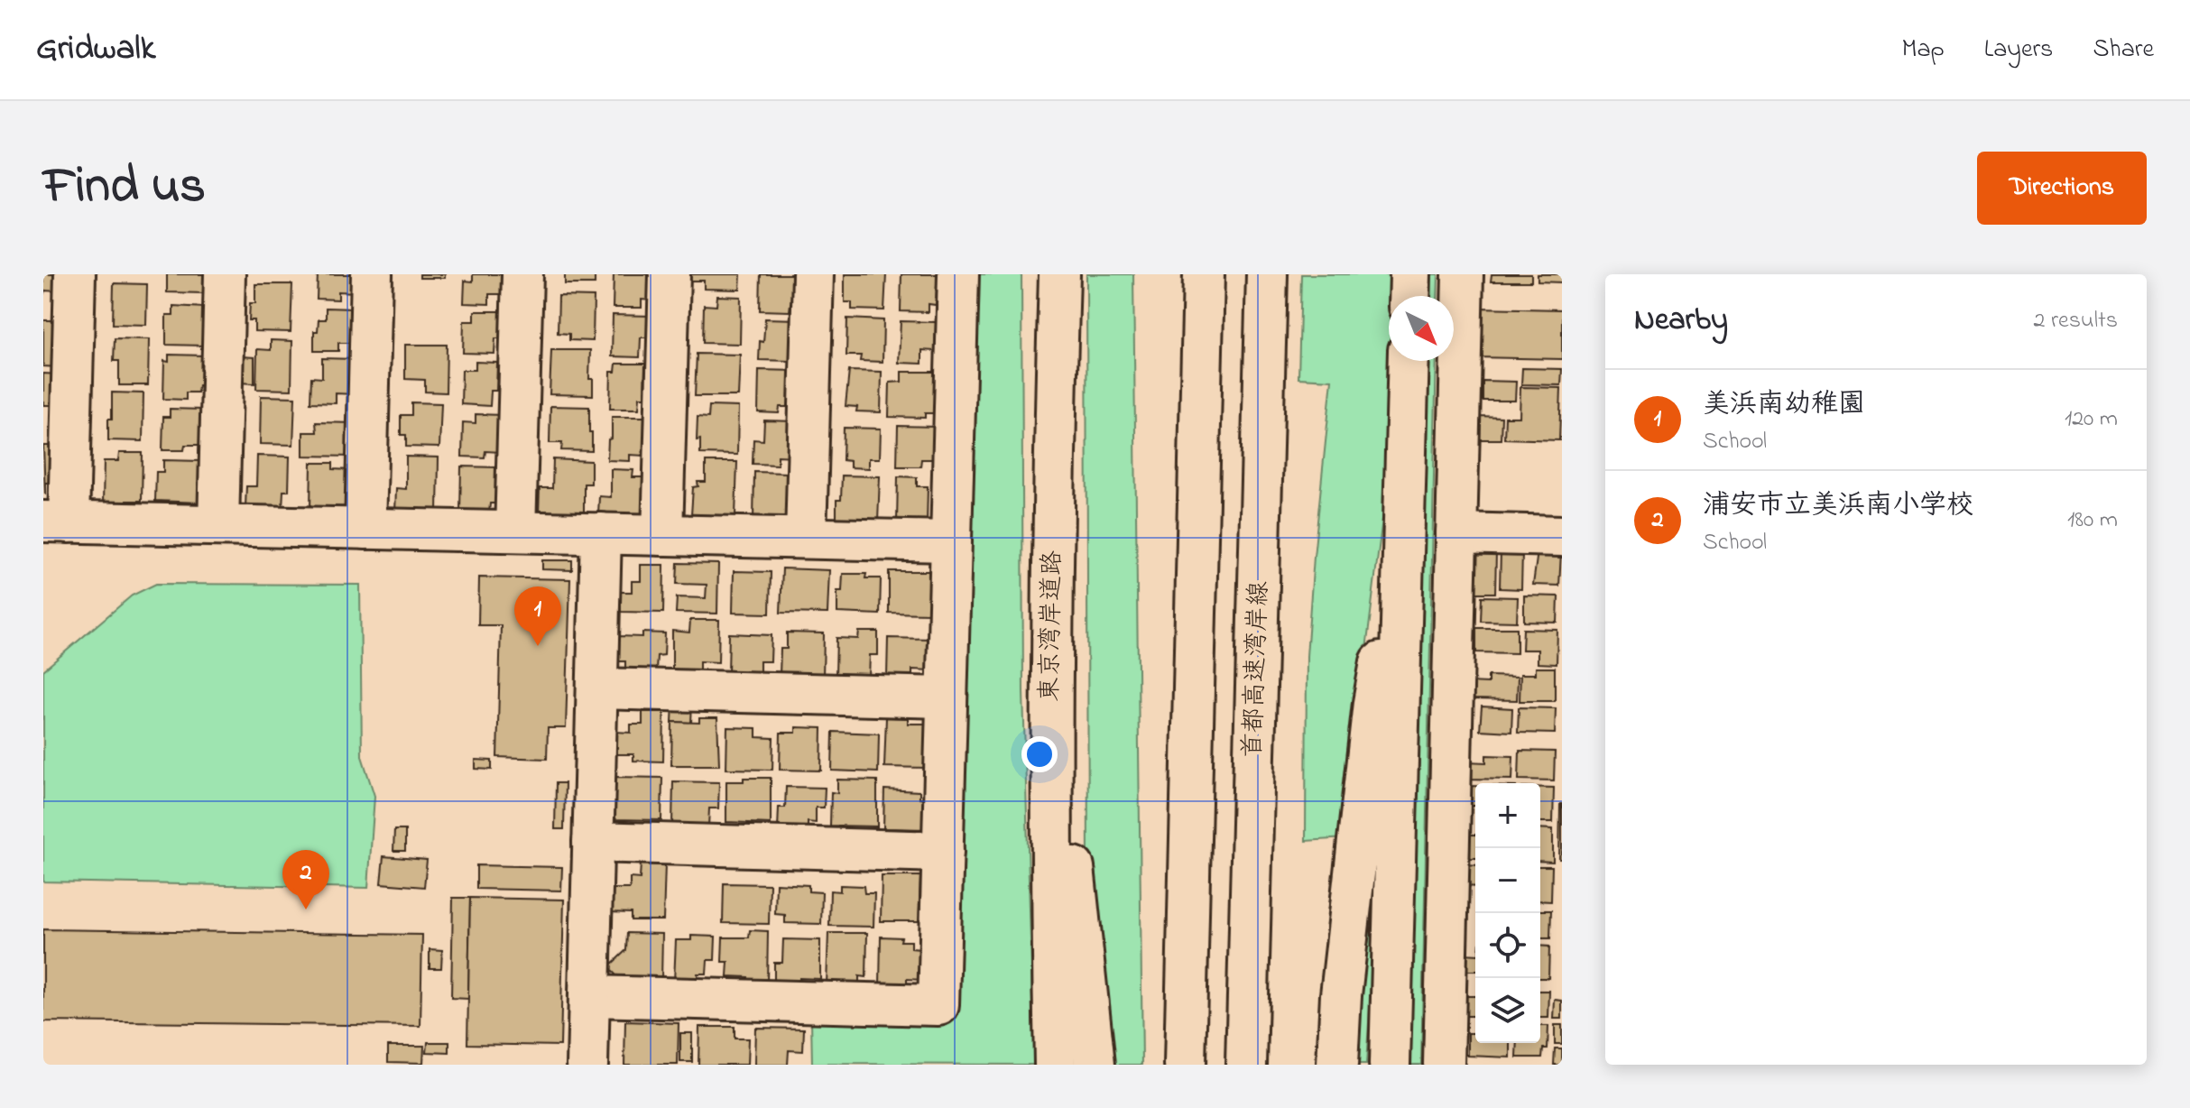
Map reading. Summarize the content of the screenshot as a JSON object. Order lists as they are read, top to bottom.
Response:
{
  "streets": {
    "main road": ["東京湾岸道路", "首都高速湾岸線"]
  },
  "north": "bottom right",
  "page": {
    "header": "Gridwalk",
    "nav": ["Map", "Layers", "Share"],
    "title": "Find us",
    "buttons": "Directions",
    "heading": ["Nearby", "2 results"],
    "list": [
      {
        "mark": "1",
        "name": "美浜南幼稚園",
        "note": "School",
        "value": "120 m"
      },
      {
        "mark": "2",
        "name": "浦安市立美浜南小学校",
        "note": "School",
        "value": "180 m"
      }
    ],
    "pins": ["1", "2"],
    "map_buttons": ["+", "−"]
  }
}
